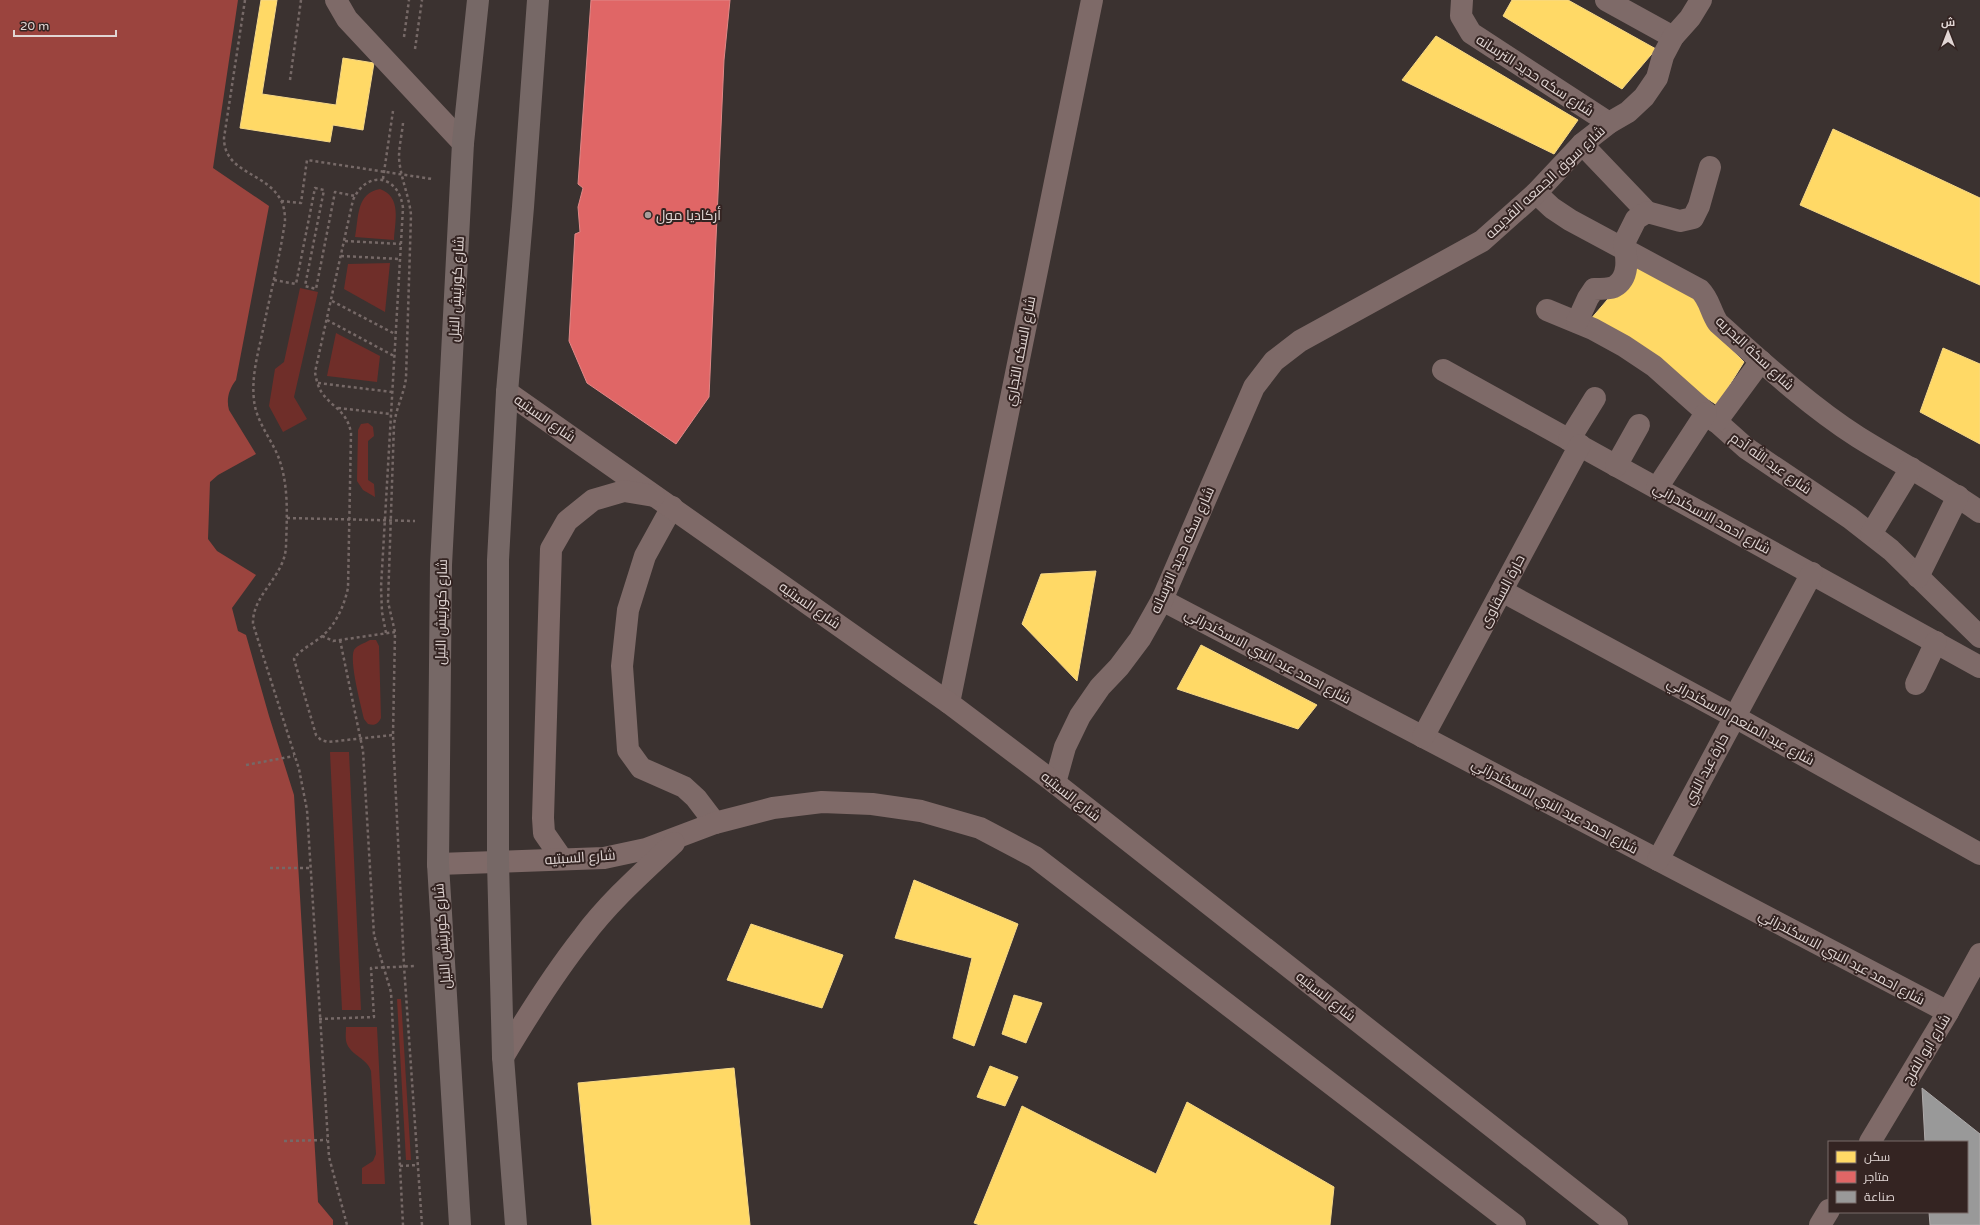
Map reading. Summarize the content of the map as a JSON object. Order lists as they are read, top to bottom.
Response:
{
  "streets": {
    "highway": ["شارع كورنيش النيل"],
    "main road": ["شارع السبتيه", "شارع ابو الفرج"],
    "street": [
      "شارع سكه حديد الترسانه",
      "شارع سوق الجمعه القديمه",
      "شارع السكه التجاري",
      "شارع سكة البحريه",
      "شارع عبد الله آدم",
      "شارع احمد الاسكندراني",
      "حارة السقاوى",
      "شارع احمد عبد النبي الاسكندراني",
      "شارع عبد المنعم الاسكندراني",
      "حارة عبد النبي"
    ]
  },
  "crossings": [
    ["شارع سكه حديد الترسانه", "شارع سوق الجمعه القديمه"],
    ["شارع سكه حديد الترسانه", "شارع السبتيه"],
    ["شارع سكه حديد الترسانه", "شارع احمد عبد النبي الاسكندراني"],
    ["شارع سوق الجمعه القديمه", "شارع سكة البحريه"],
    ["شارع كورنيش النيل", "شارع السبتيه"],
    ["شارع السكه التجاري", "شارع السبتيه"],
    ["شارع احمد الاسكندراني", "حارة السقاوى"],
    ["شارع احمد الاسكندراني", "حارة عبد النبي"],
    ["حارة السقاوى", "شارع احمد عبد النبي الاسكندراني"],
    ["حارة السقاوى", "شارع عبد المنعم الاسكندراني"],
    ["شارع احمد عبد النبي الاسكندراني", "حارة عبد النبي"],
    ["شارع احمد عبد النبي الاسكندراني", "شارع ابو الفرج"],
    ["شارع عبد المنعم الاسكندراني", "حارة عبد النبي"]
  ],
  "places": ["أركاديا مول"],
  "legend": ["سكن", "متاجر", "صناعة"],
  "scale_bar": "20 m",
  "north": "top"
}
